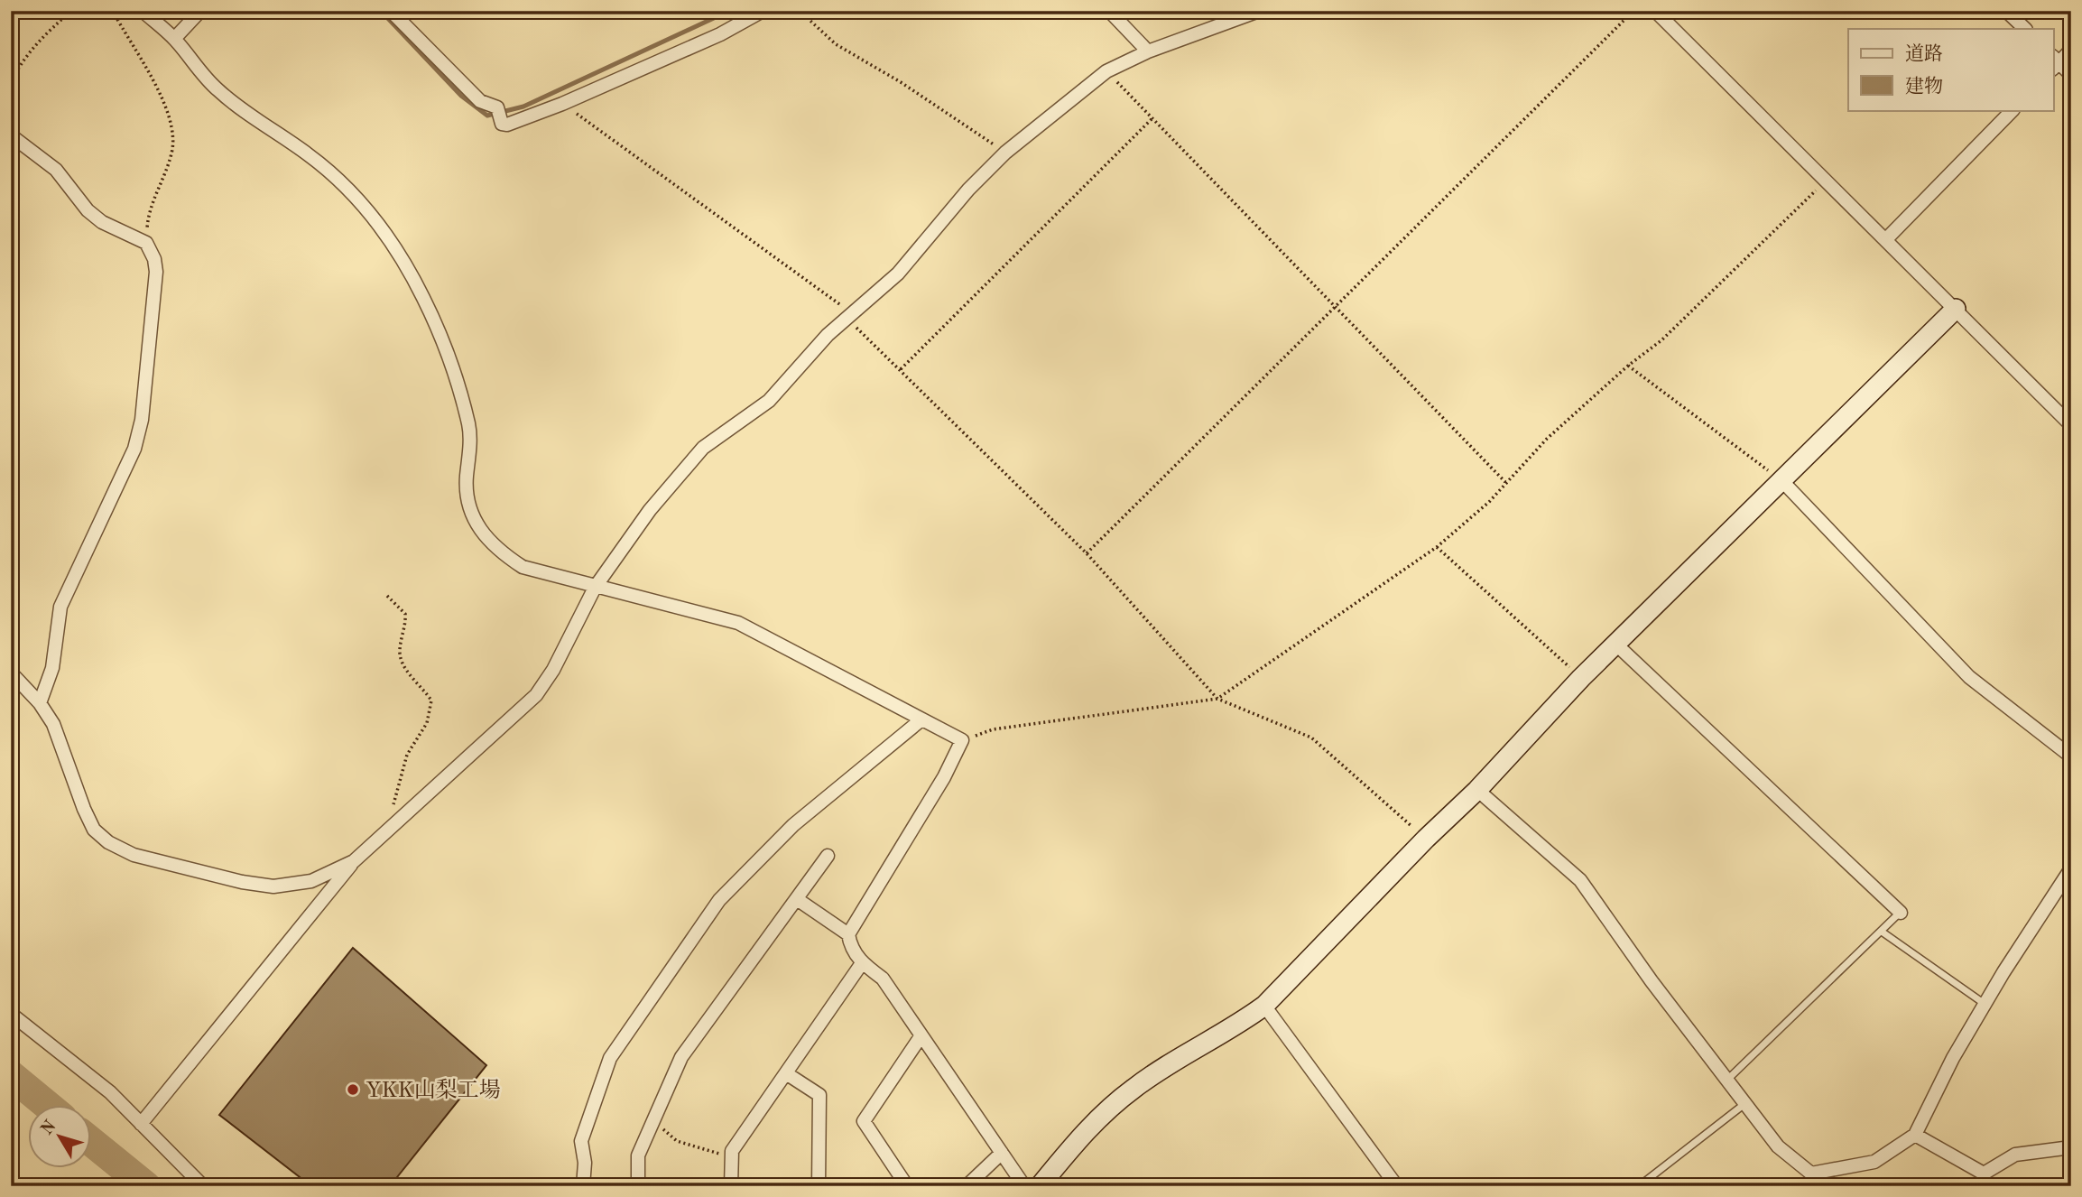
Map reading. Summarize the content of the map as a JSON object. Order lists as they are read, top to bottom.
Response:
{
  "places": ["YKK山梨工場"],
  "legend": ["道路", "建物"],
  "north": "top left"
}
